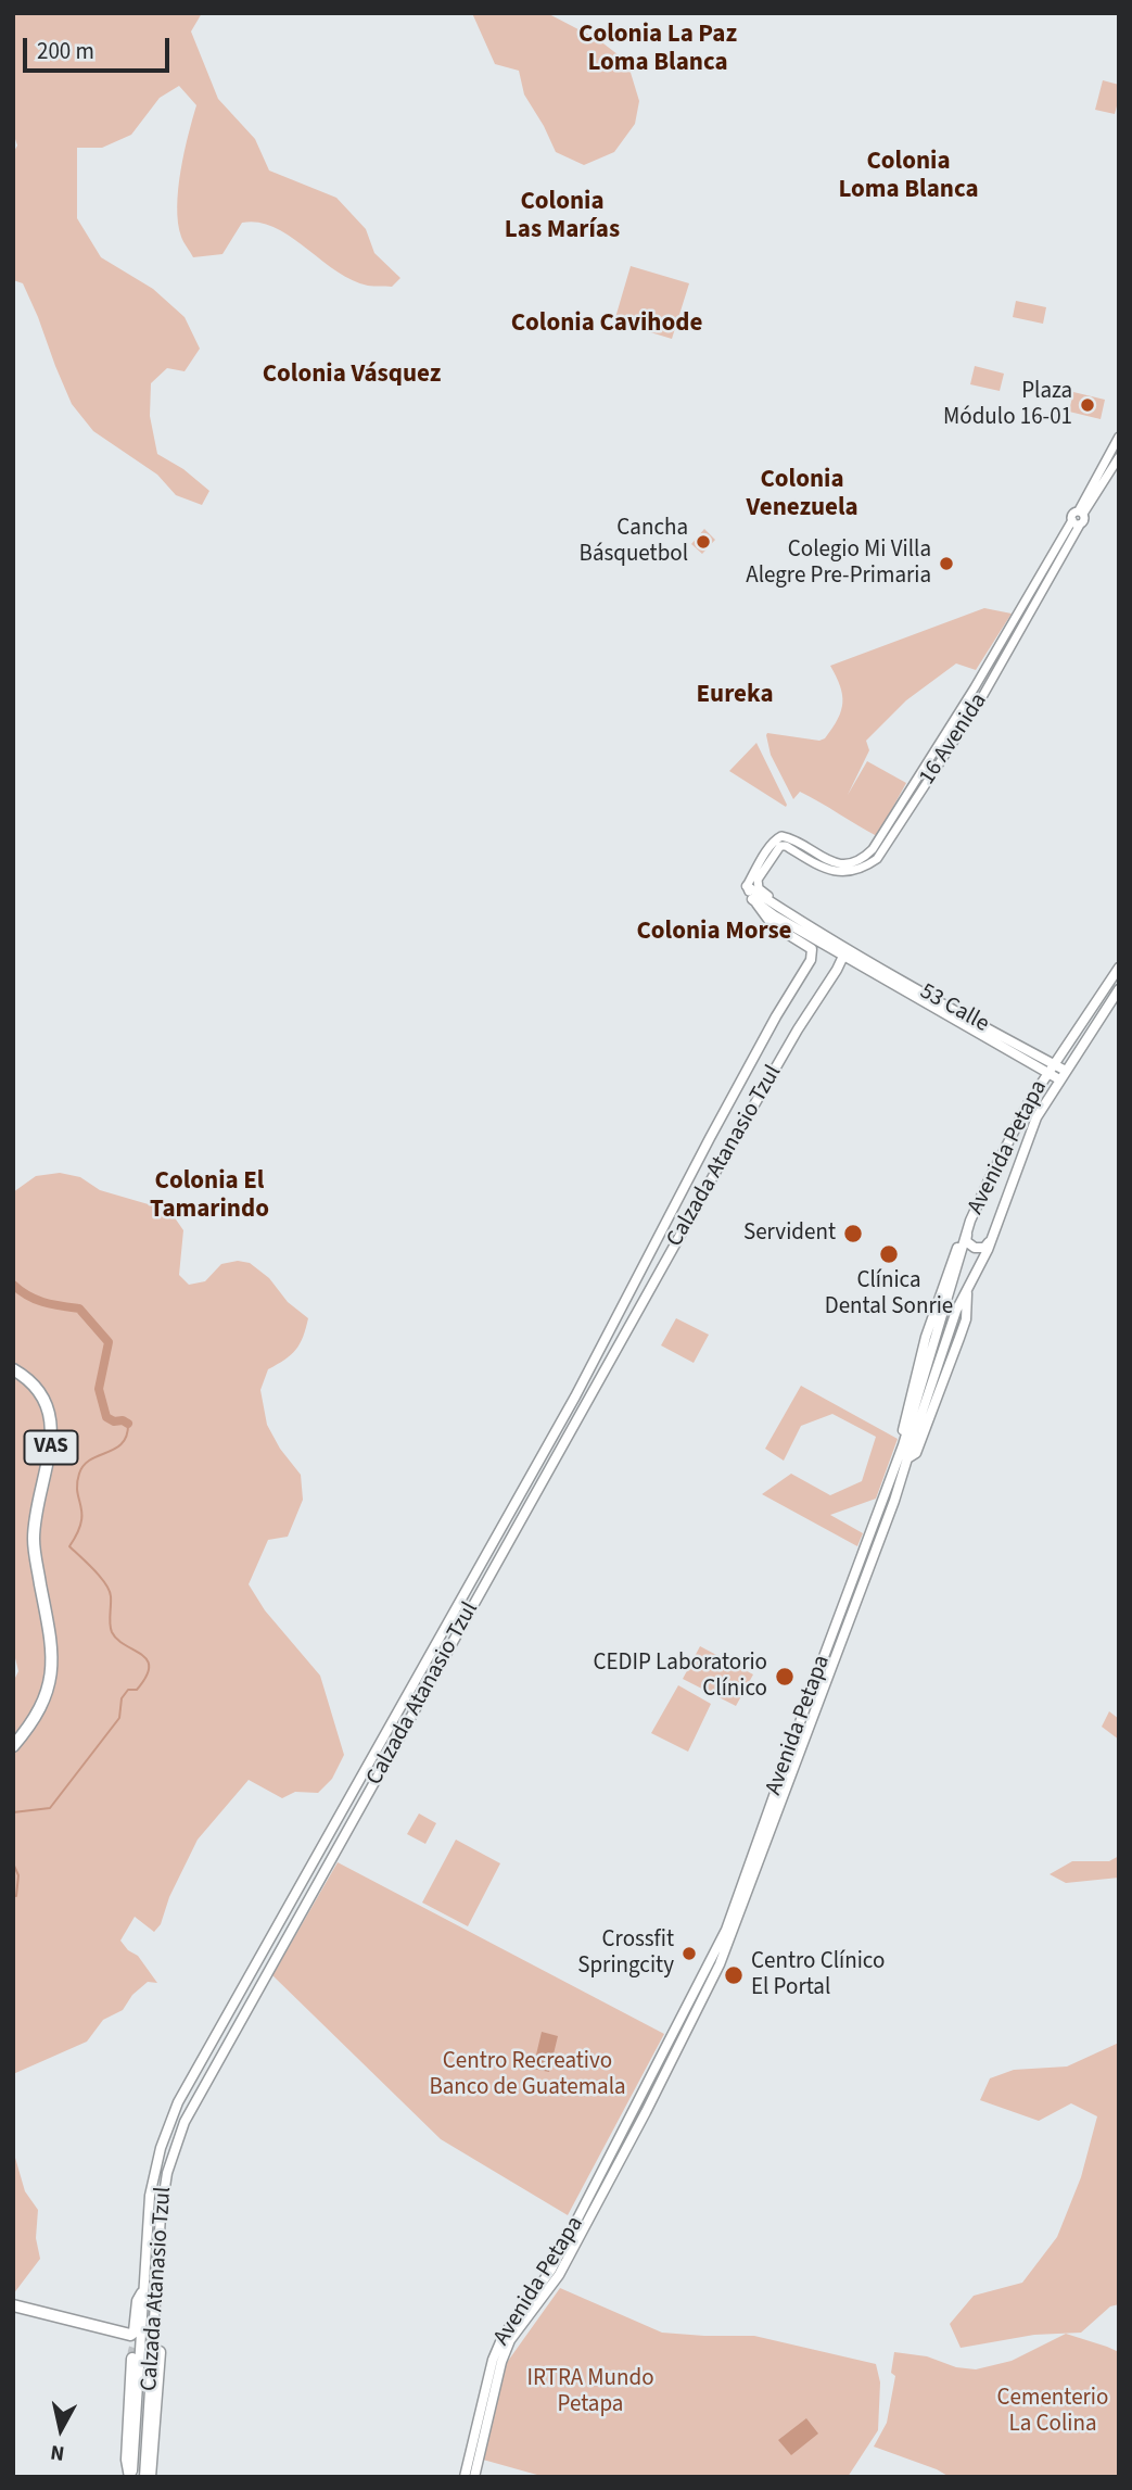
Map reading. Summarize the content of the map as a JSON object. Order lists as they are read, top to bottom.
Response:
{
  "streets": {
    "highway": ["VAS"],
    "main road": [
      "16 Avenida",
      "53 Calle",
      "Avenida Petapa",
      "Calzada Atanasio Tzul"
    ]
  },
  "crossings": [
    ["53 Calle", "Avenida Petapa"],
    ["53 Calle", "Calzada Atanasio Tzul"]
  ],
  "districts": [
    "Colonia La Paz Loma Blanca",
    "Colonia Loma Blanca",
    "Colonia Las Marías",
    "Colonia Cavihode",
    "Colonia Vásquez",
    "Colonia Venezuela",
    "Eureka",
    "Colonia Morse",
    "Colonia El Tamarindo"
  ],
  "parks": ["Centro Recreativo Banco de Guatemala", "IRTRA Mundo Petapa", "Cementerio La Colina"],
  "places": [
    "Plaza Módulo 16-01",
    "Cancha Básquetbol",
    "Colegio Mi Villa Alegre Pre-Primaria",
    "Servident",
    "Clínica Dental Sonrie",
    "CEDIP Laboratorio Clínico",
    "Crossfit Springcity",
    "Centro Clínico El Portal"
  ],
  "scale_bar": "200 m",
  "north": "bottom"
}
